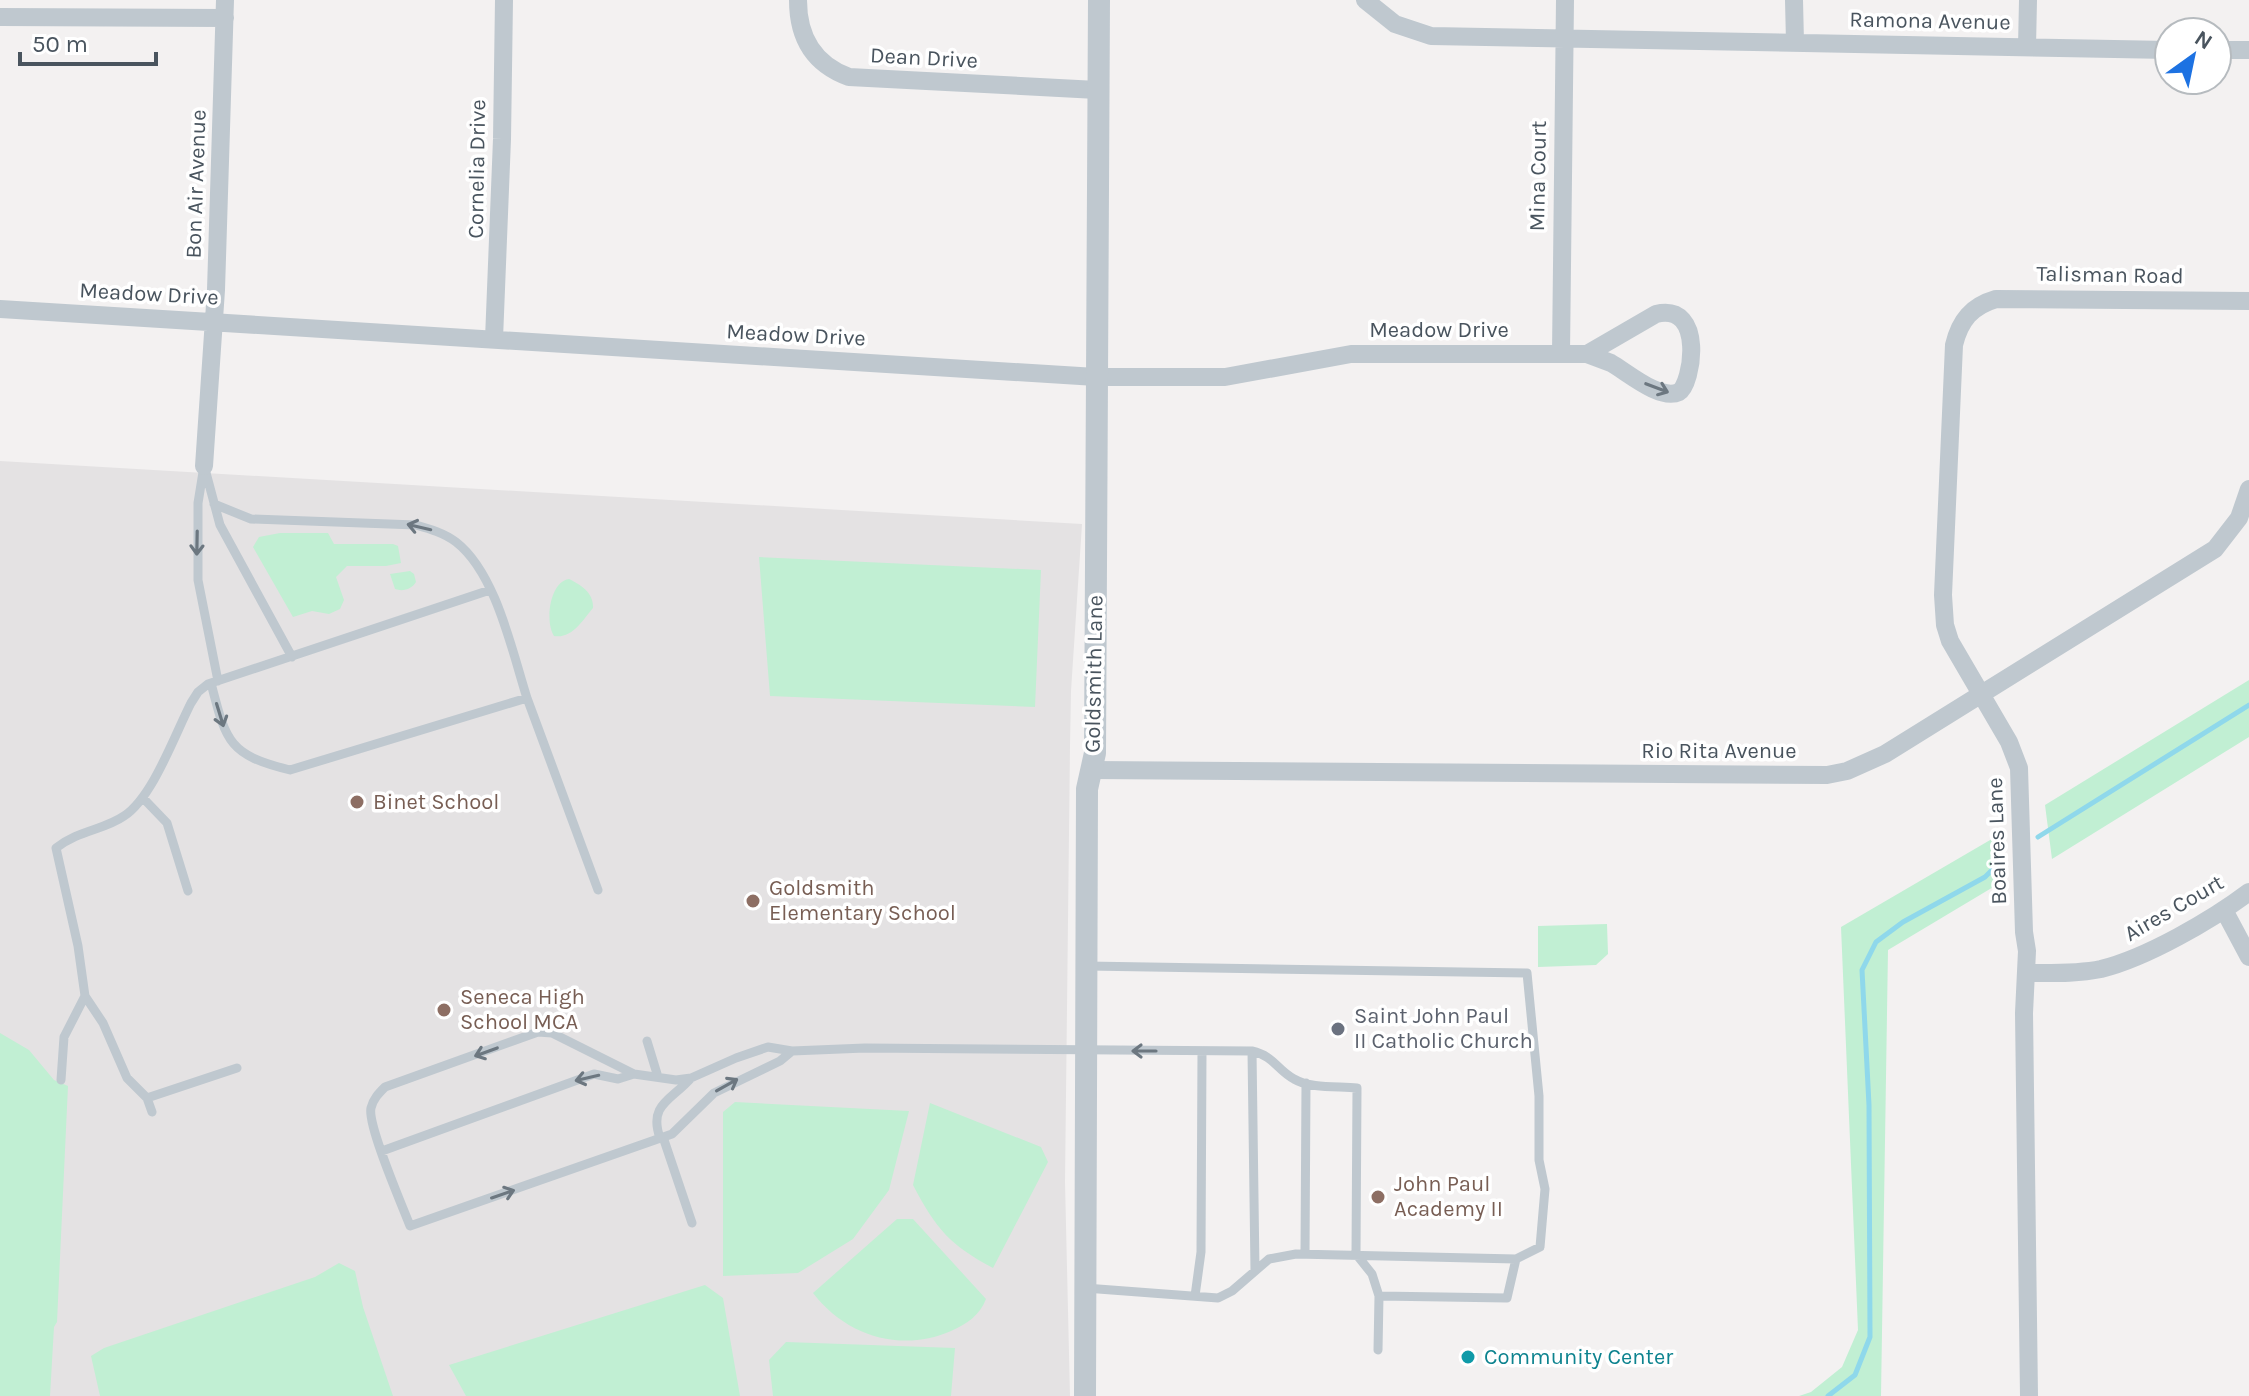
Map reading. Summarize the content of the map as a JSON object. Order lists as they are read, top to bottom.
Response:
{
  "streets": {
    "street": [
      "Ramona Avenue",
      "Dean Drive",
      "Cornelia Drive",
      "Mina Court",
      "Bon Air Avenue",
      "Talisman Road",
      "Meadow Drive",
      "Goldsmith Lane",
      "Rio Rita Avenue",
      "Boaires Lane",
      "Aires Court"
    ]
  },
  "crossings": [
    ["Ramona Avenue", "Mina Court"],
    ["Dean Drive", "Goldsmith Lane"],
    ["Cornelia Drive", "Meadow Drive"],
    ["Mina Court", "Meadow Drive"],
    ["Bon Air Avenue", "Meadow Drive"],
    ["Talisman Road", "Boaires Lane"],
    ["Meadow Drive", "Goldsmith Lane"],
    ["Goldsmith Lane", "Rio Rita Avenue"],
    ["Rio Rita Avenue", "Boaires Lane"],
    ["Boaires Lane", "Aires Court"]
  ],
  "places": [
    "Binet School",
    "Goldsmith Elementary School",
    "Seneca High School MCA",
    "Saint John Paul II Catholic Church",
    "John Paul Academy II",
    "Community Center"
  ],
  "scale_bar": "50 m",
  "north": "top right"
}
